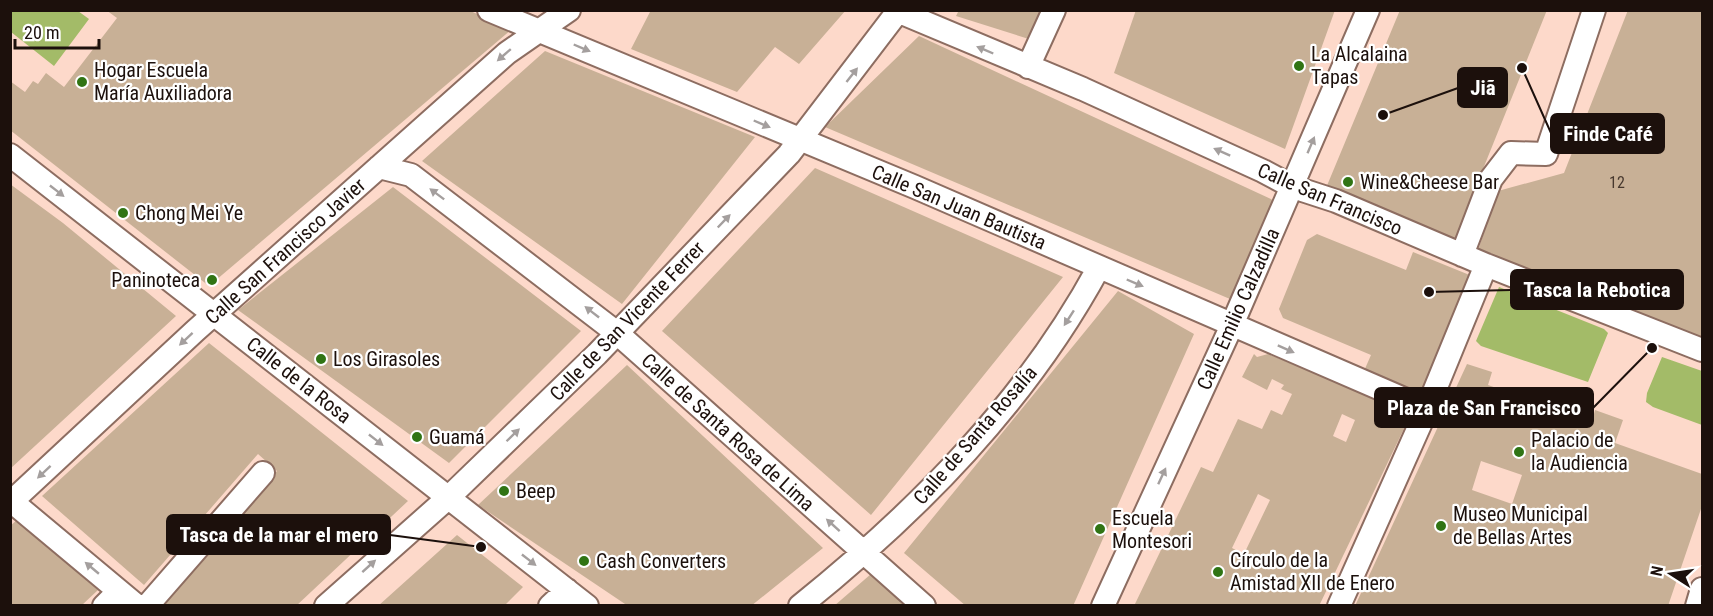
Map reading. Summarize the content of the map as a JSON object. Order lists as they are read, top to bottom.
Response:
{
  "streets": {
    "street": [
      "Calle San Francisco",
      "Calle San Juan Bautista",
      "Calle San Francisco Javier",
      "Calle Emilio Calzadilla",
      "Calle de San Vicente Ferrer",
      "Calle de la Rosa",
      "Calle de Santa Rosa de Lima",
      "Calle de Santa Rosalía"
    ]
  },
  "crossings": [
    ["Calle San Francisco", "Calle Emilio Calzadilla"],
    ["Calle San Francisco", "Calle de San Vicente Ferrer"],
    ["Calle San Juan Bautista", "Calle San Francisco Javier"],
    ["Calle San Juan Bautista", "Calle Emilio Calzadilla"],
    ["Calle San Juan Bautista", "Calle de San Vicente Ferrer"],
    ["Calle San Juan Bautista", "Calle de Santa Rosalía"],
    ["Calle San Francisco Javier", "Calle de la Rosa"],
    ["Calle San Francisco Javier", "Calle de Santa Rosa de Lima"],
    ["Calle de San Vicente Ferrer", "Calle de la Rosa"],
    ["Calle de San Vicente Ferrer", "Calle de Santa Rosa de Lima"],
    ["Calle de Santa Rosa de Lima", "Calle de Santa Rosalía"]
  ],
  "one_way": [
    "Calle San Francisco",
    "Calle San Juan Bautista",
    "Calle Emilio Calzadilla",
    "Calle de San Vicente Ferrer",
    "Calle de la Rosa",
    "Calle de Santa Rosa de Lima",
    "Calle de Santa Rosalía"
  ],
  "places": [
    "La Alcalaina Tapas",
    "Finde Café",
    "Hogar Escuela María Auxiliadora",
    "Jiã",
    "Wine&Cheese Bar",
    "Chong Mei Ye",
    "Paninoteca",
    "Tasca la Rebotica",
    "Plaza de San Francisco",
    "Los Girasoles",
    "Guamá",
    "Palacio de la Audiencia",
    "Beep",
    "Museo Municipal de Bellas Artes",
    "Escuela Montesori",
    "Tasca de la mar el mero",
    "Cash Converters",
    "Círculo de la Amistad XII de Enero"
  ],
  "house_numbers": ["12"],
  "scale_bar": "20 m",
  "north": "left"
}
